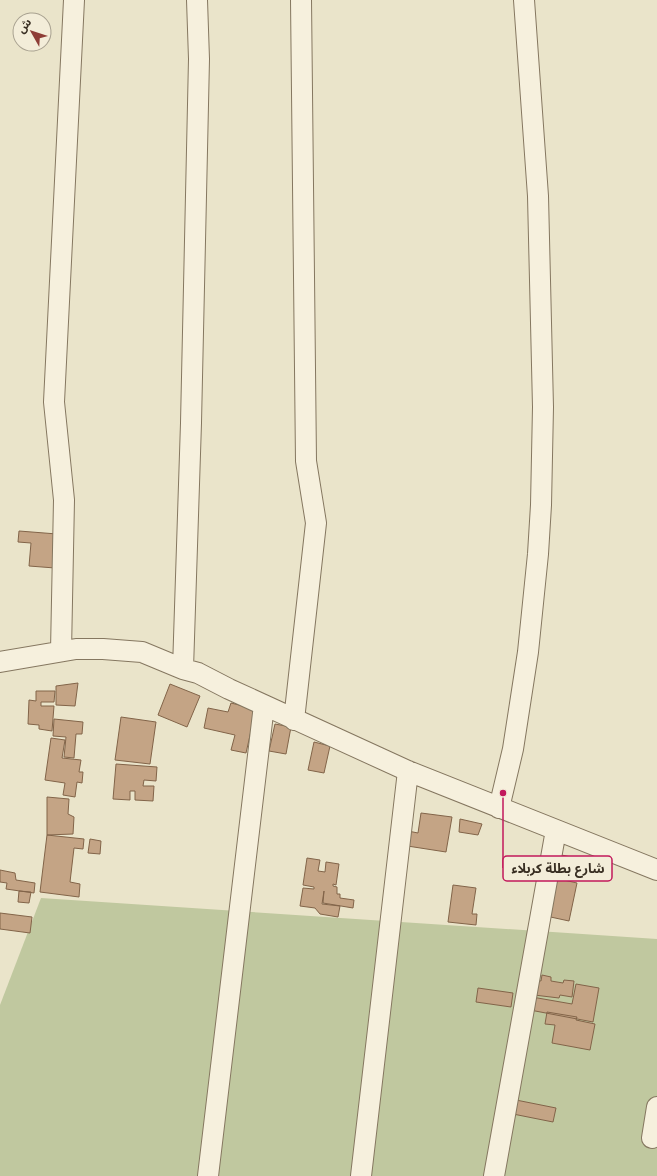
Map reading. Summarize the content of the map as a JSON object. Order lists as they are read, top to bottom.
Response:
{
  "places": ["شارع بطلة كربلاء"],
  "north": "top left"
}
